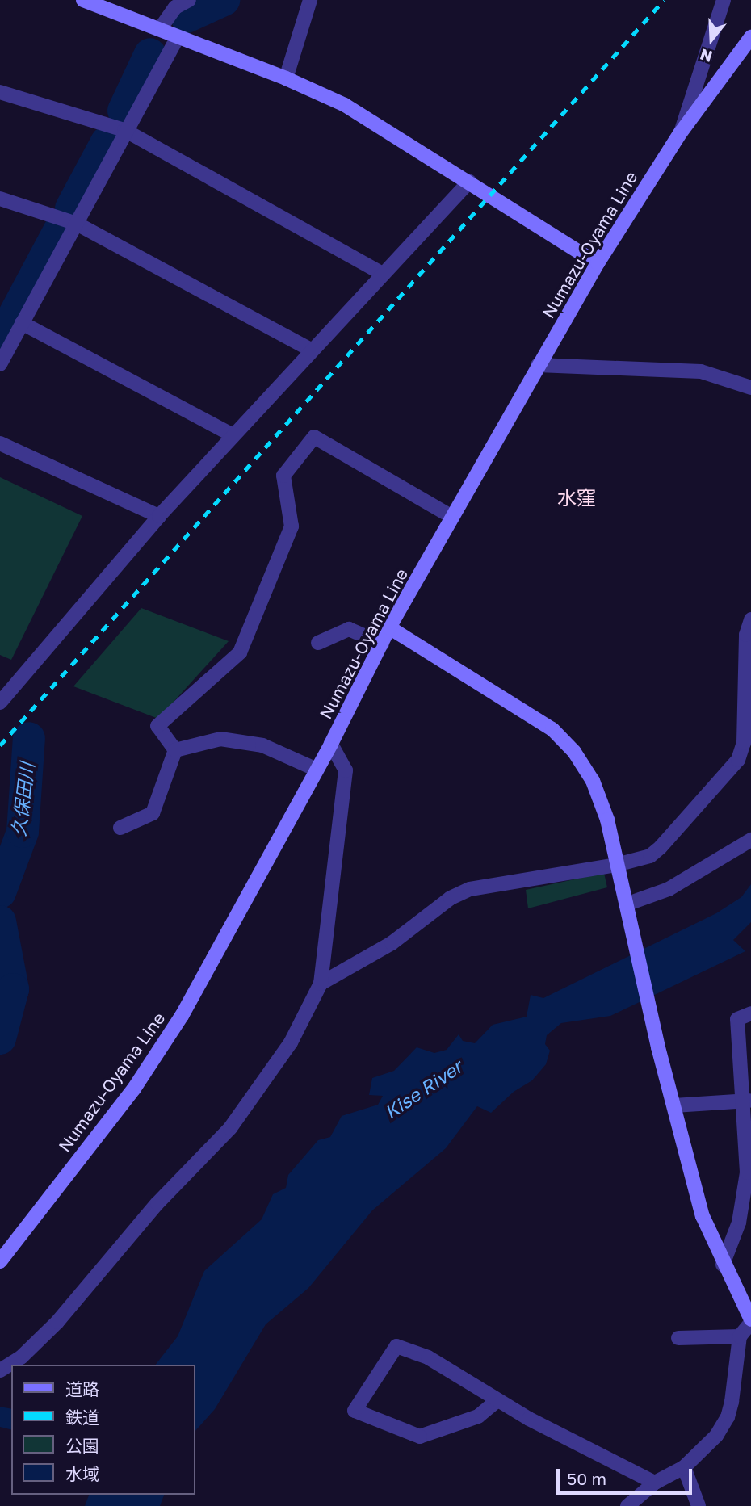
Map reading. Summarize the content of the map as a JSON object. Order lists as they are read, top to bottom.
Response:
{
  "streets": {
    "main road": ["Numazu-Oyama Line"]
  },
  "districts": ["水窪"],
  "water": ["久保田川", "Kise River"],
  "legend": [
    "道路",
    "鉄道",
    "公園",
    "水域"
  ],
  "scale_bar": "50 m",
  "north": "bottom"
}
